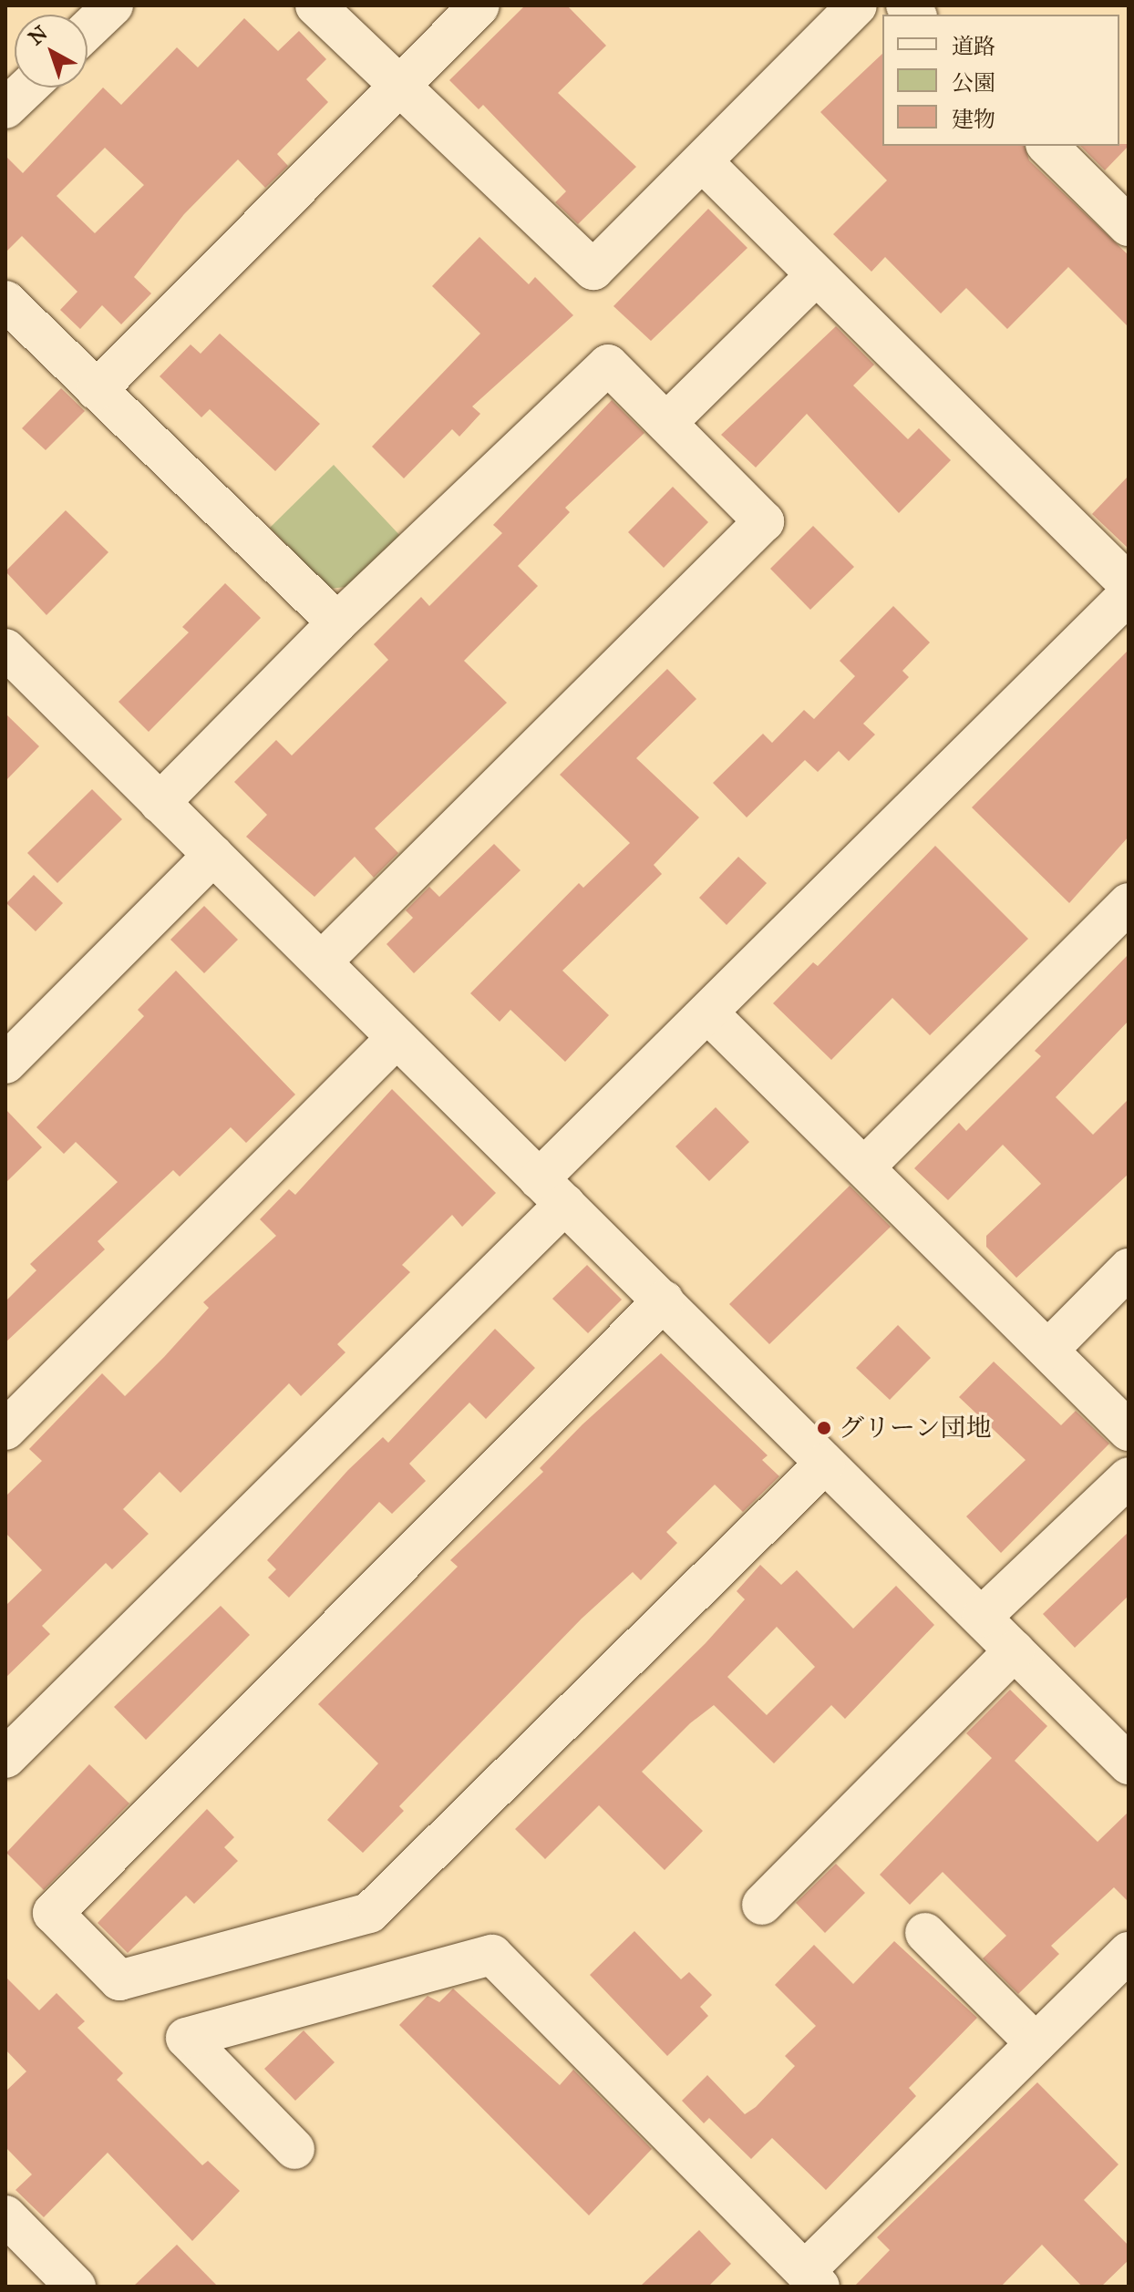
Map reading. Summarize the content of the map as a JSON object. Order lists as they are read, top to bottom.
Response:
{
  "places": ["グリーン団地"],
  "legend": ["道路", "公園", "建物"],
  "north": "top left"
}
